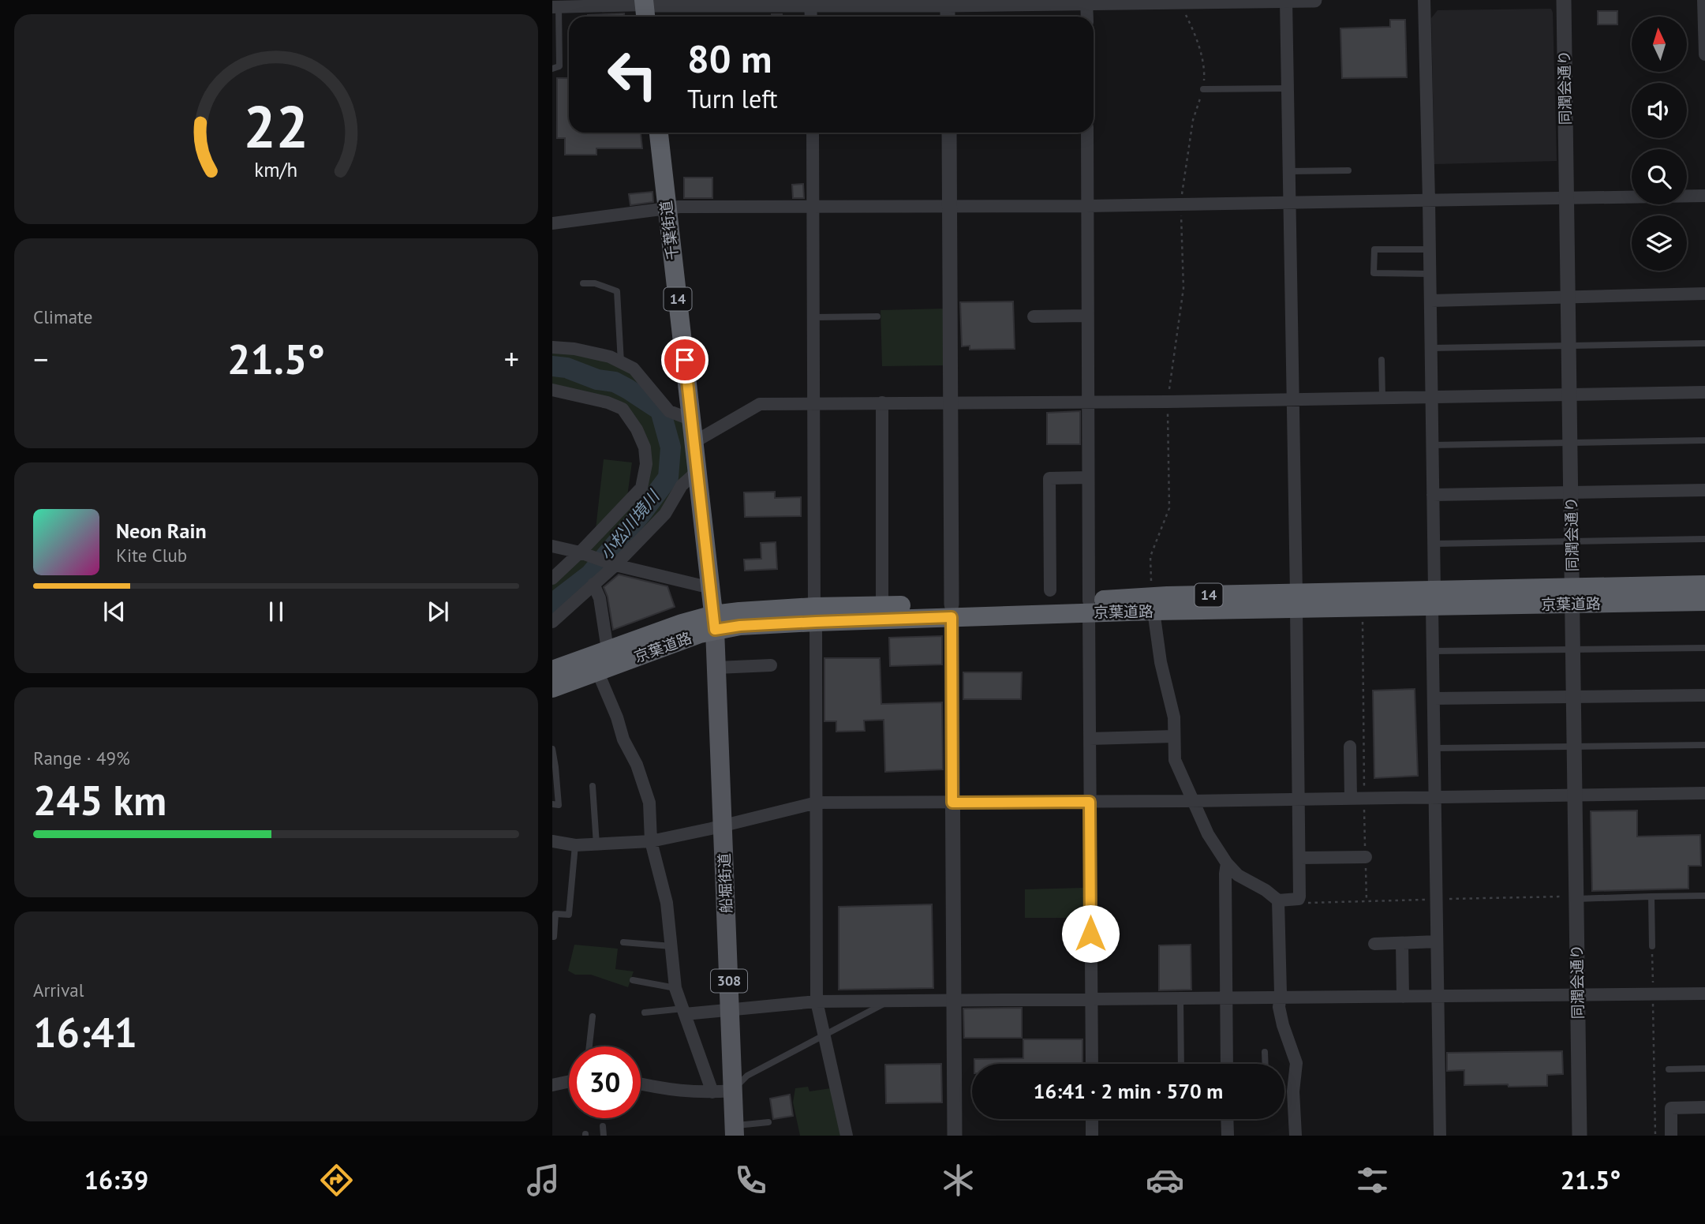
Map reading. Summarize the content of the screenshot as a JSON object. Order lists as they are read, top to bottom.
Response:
{
  "streets": {
    "highway": ["千葉街道", "14", "京葉道路"],
    "main road": ["船堀街道", "308"],
    "street": ["同潤会通り"]
  },
  "crossings": [
    ["同潤会通り", "京葉道路"],
    ["千葉街道", "京葉道路"],
    ["千葉街道", "船堀街道"],
    ["京葉道路", "船堀街道"]
  ],
  "water": ["小松川境川"],
  "north": "top",
  "page": {
    "turn": ["80 m", "Turn left"],
    "tile": [
      "Climate",
      ["Range · 49%", "245 km"],
      ["Arrival", "16:41"]
    ],
    "heat": ["−", "21.5°", "+"],
    "song": ["Neon Rain", "Kite Club"],
    "limit": "30",
    "trip": "16:41 · 2 min · 570 m",
    "tabs": ["16:39", "21.5°"],
    "gauge": ["22", "km/h"]
  }
}
